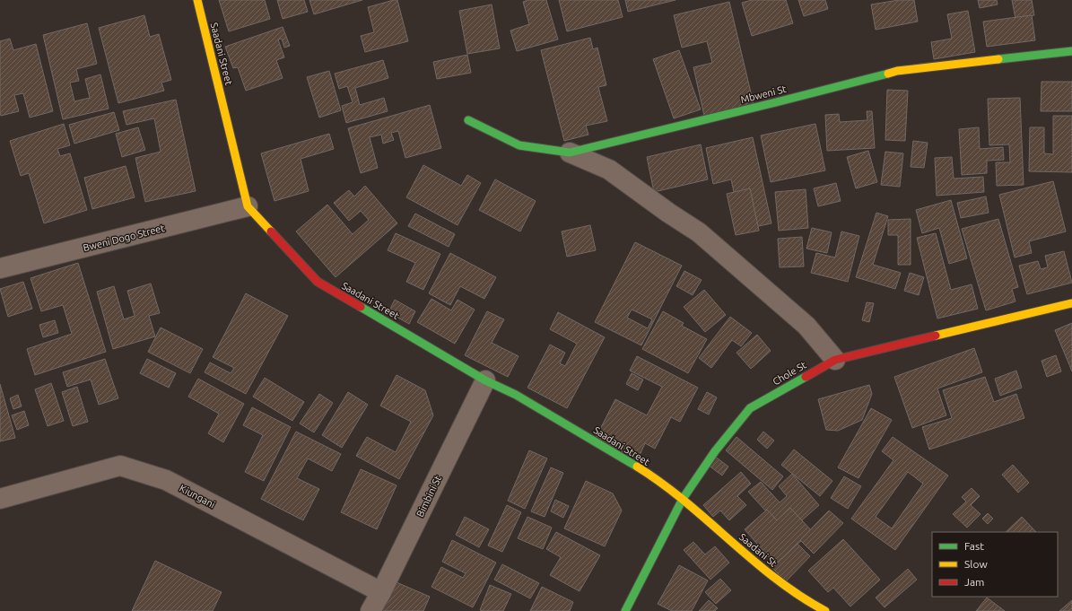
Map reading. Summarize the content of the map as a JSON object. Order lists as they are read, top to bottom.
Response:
{
  "streets": {
    "street": [
      "Saadani Street",
      "Mbweni St",
      "Bweni Dogo Street",
      "Chole St",
      "Kiungani",
      "Bimbini St",
      "Saadani St"
    ]
  },
  "crossings": [
    ["Saadani Street", "Bweni Dogo Street"],
    ["Saadani Street", "Chole St"],
    ["Saadani Street", "Bimbini St"],
    ["Saadani Street", "Saadani St"],
    ["Chole St", "Saadani St"],
    ["Kiungani", "Bimbini St"]
  ],
  "legend": ["Fast", "Slow", "Jam"]
}
